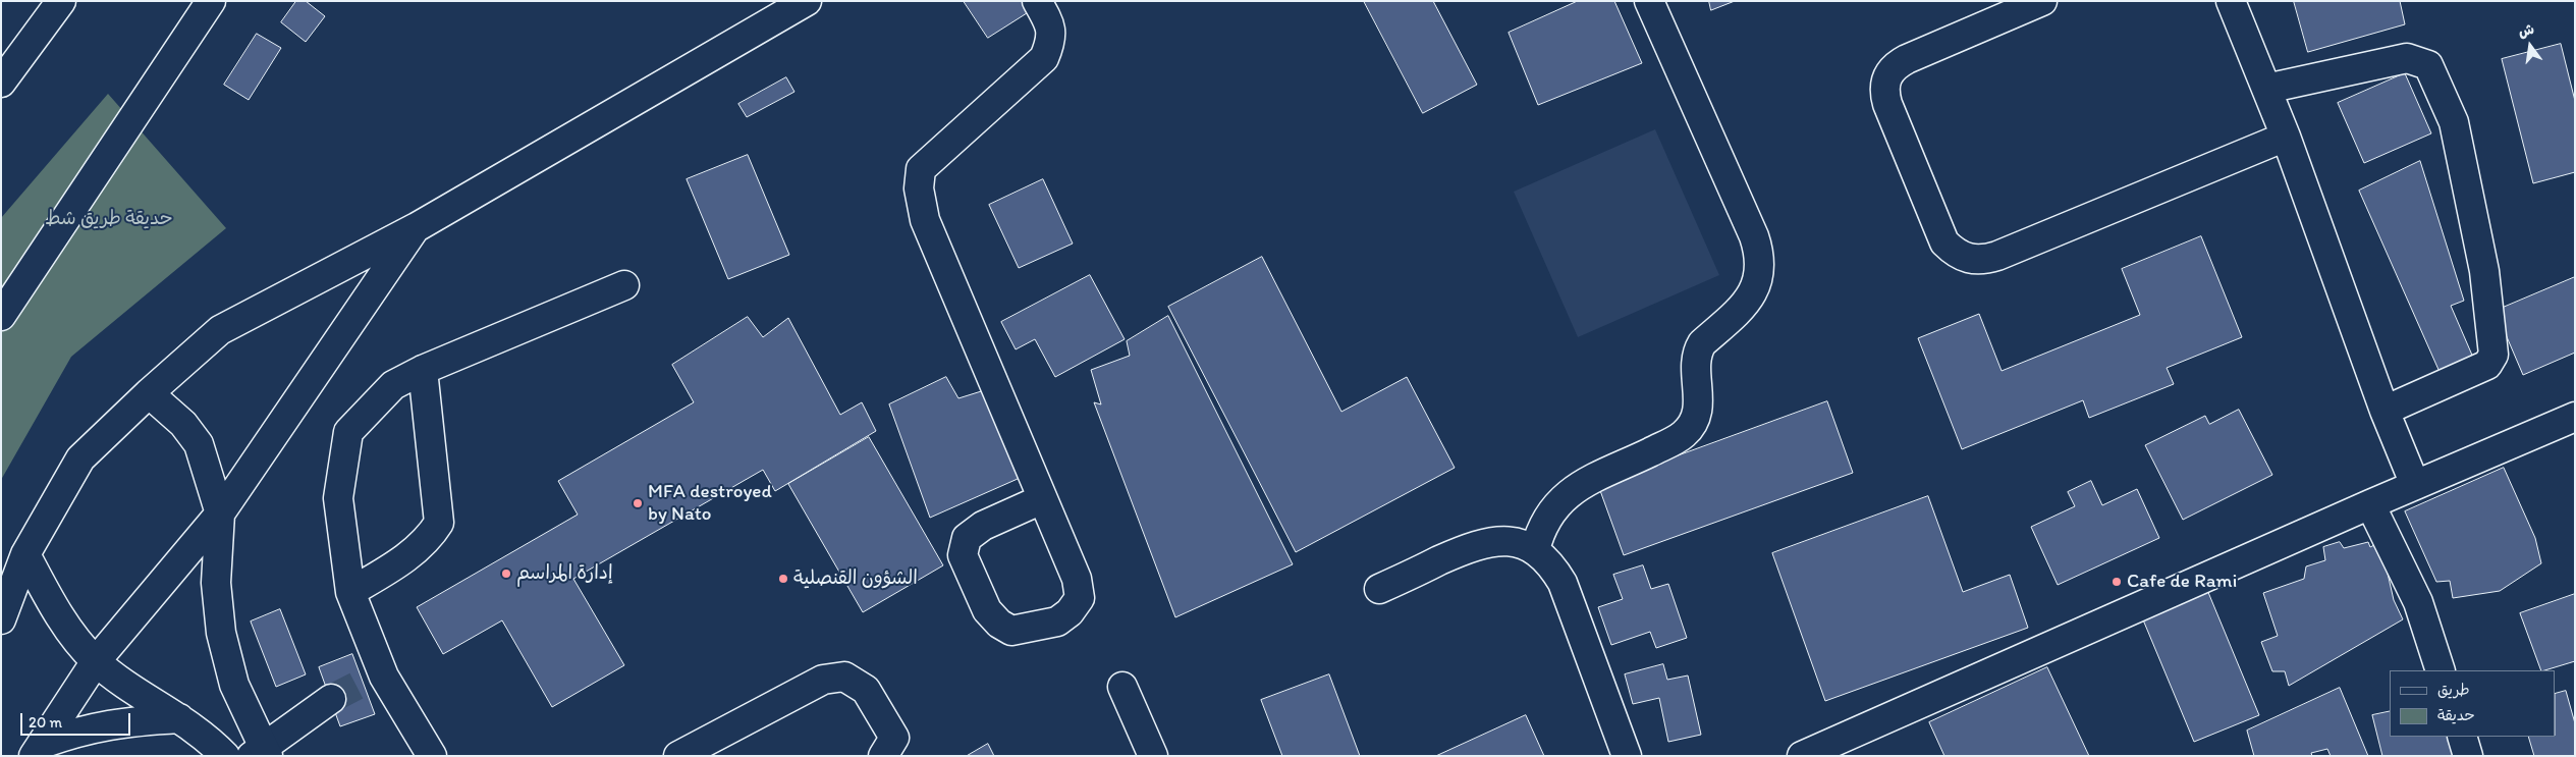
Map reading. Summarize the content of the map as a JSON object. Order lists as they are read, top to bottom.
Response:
{
  "parks": ["حديقة طريق شط"],
  "places": [
    "MFA destroyed by Nato",
    "إدارة المراسم",
    "الشؤون القنصلية",
    "Cafe de Rami"
  ],
  "legend": ["طريق", "حديقة"],
  "scale_bar": "20 m",
  "north": "top"
}
